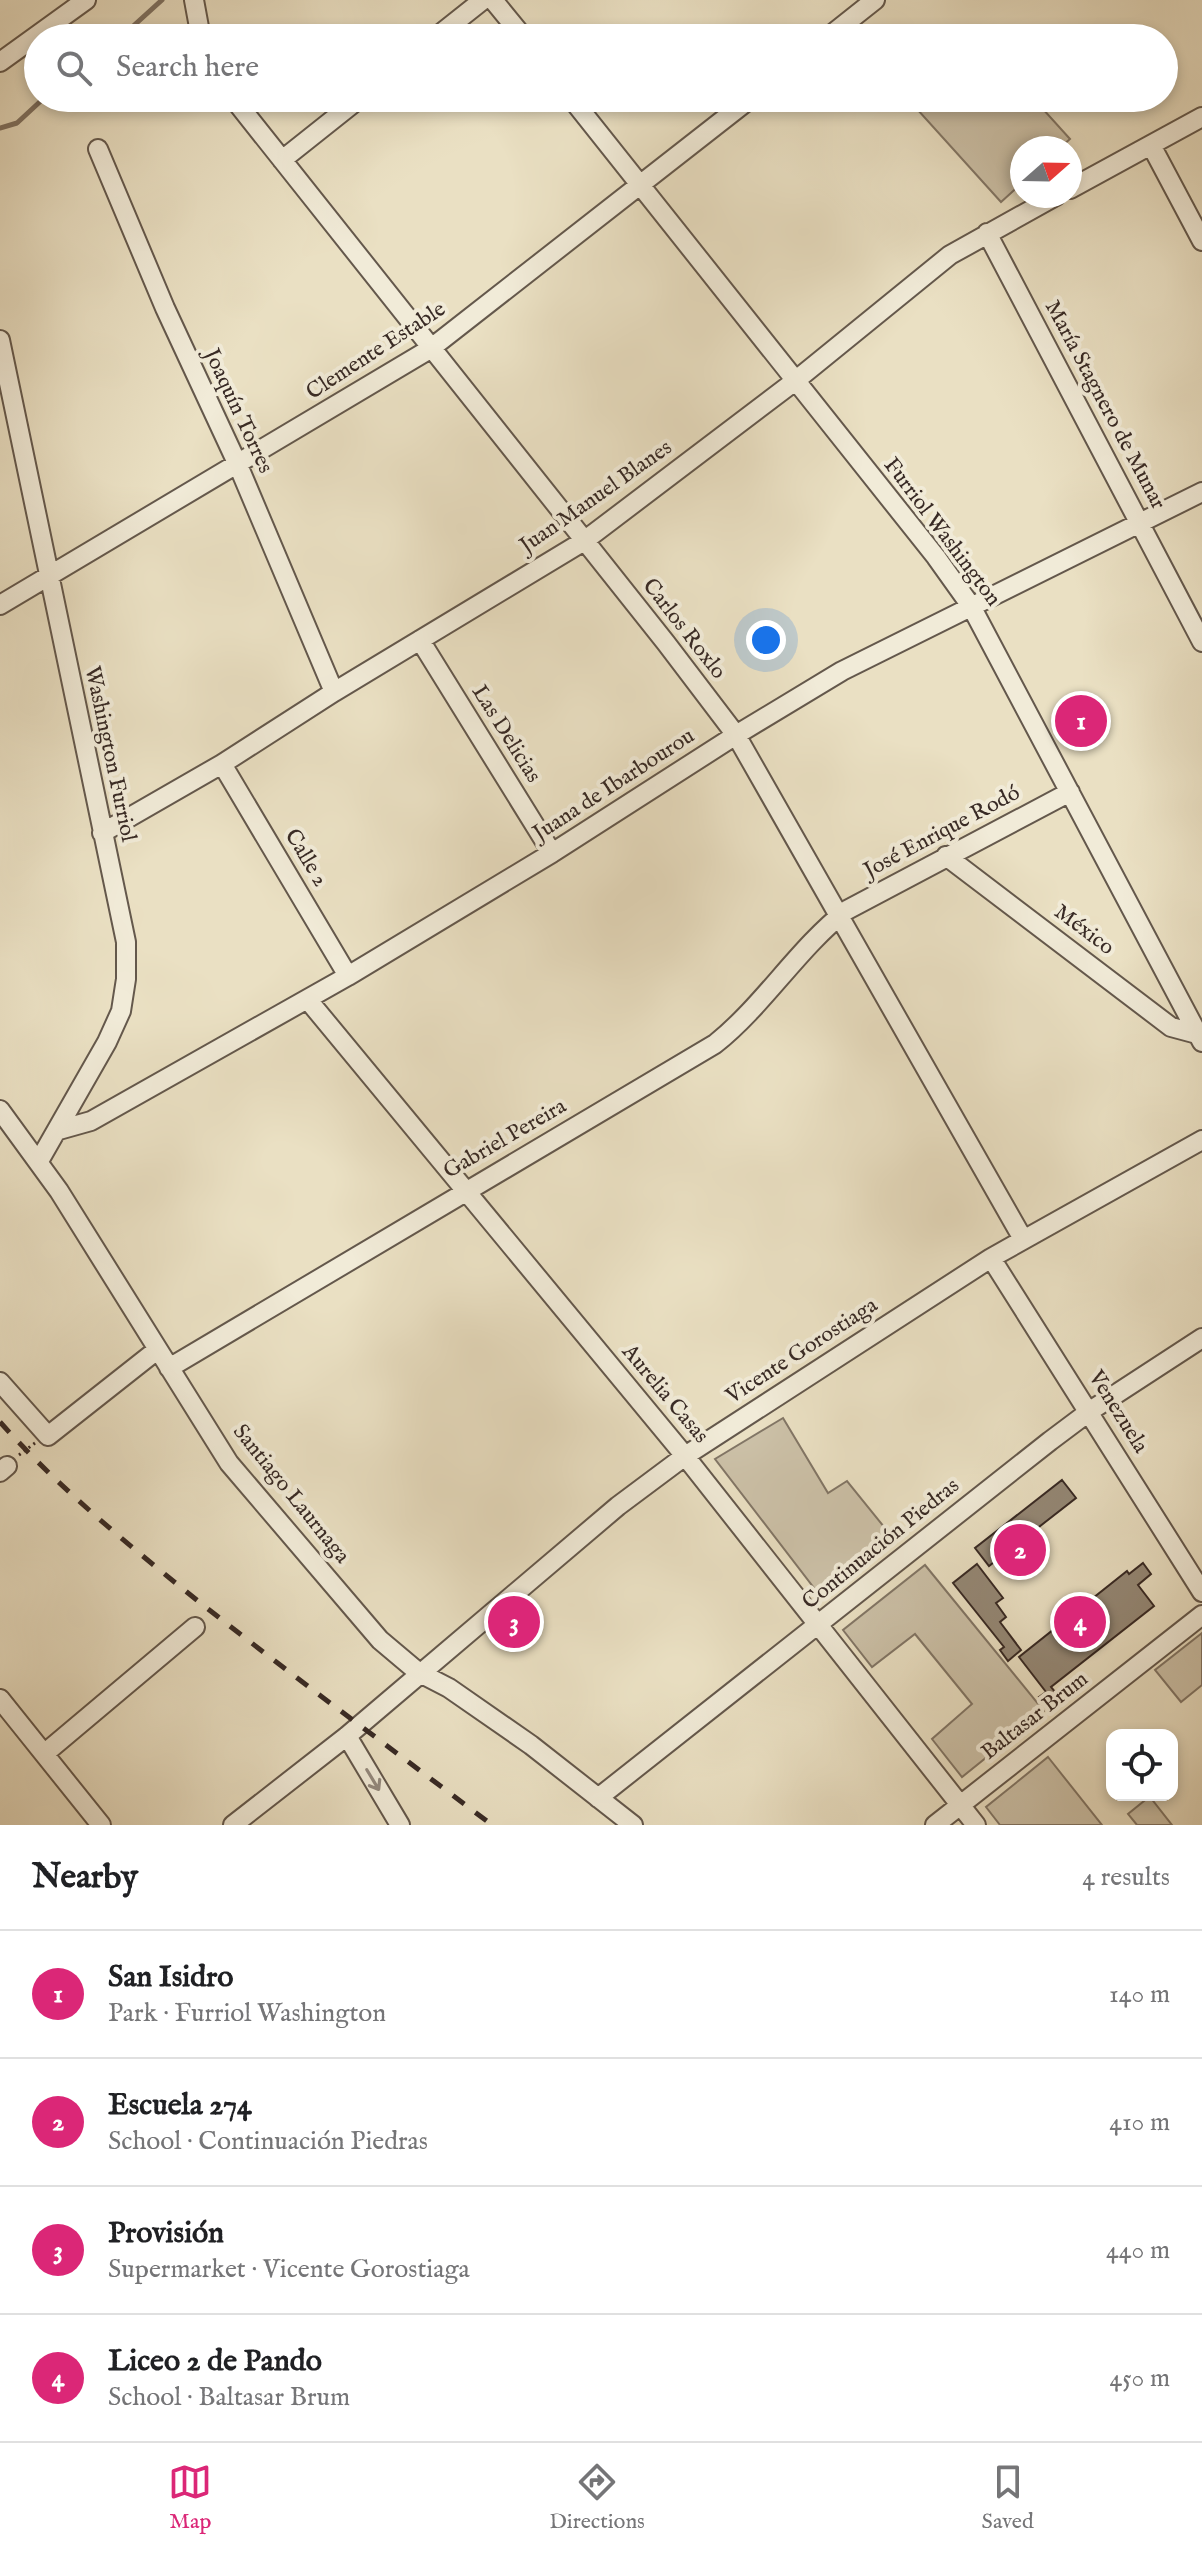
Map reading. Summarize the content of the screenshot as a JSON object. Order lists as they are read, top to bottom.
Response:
{
  "streets": {
    "street": [
      "Clemente Estable",
      "María Stagnero de Munar",
      "Joaquín Torres",
      "Juan Manuel Blanes",
      "Furriol Washington",
      "Carlos Roxlo",
      "Las Delicias",
      "Washington Furriol",
      "Juana de Ibarbourou",
      "José Enrique Rodó",
      "Calle 2",
      "México",
      "Gabriel Pereira",
      "Vicente Gorostiaga",
      "Aurelia Casas",
      "Venezuela",
      "Santiago Laurnaga",
      "Continuación Piedras",
      "Baltasar Brum"
    ]
  },
  "crossings": [
    ["Clemente Estable", "Joaquín Torres"],
    ["Clemente Estable", "Furriol Washington"],
    ["Clemente Estable", "Carlos Roxlo"],
    ["Clemente Estable", "Washington Furriol"],
    ["María Stagnero de Munar", "Juan Manuel Blanes"],
    ["María Stagnero de Munar", "Juana de Ibarbourou"],
    ["Joaquín Torres", "Juan Manuel Blanes"],
    ["Juan Manuel Blanes", "Furriol Washington"],
    ["Juan Manuel Blanes", "Carlos Roxlo"],
    ["Juan Manuel Blanes", "Las Delicias"],
    ["Juan Manuel Blanes", "Washington Furriol"],
    ["Juan Manuel Blanes", "Calle 2"],
    ["Furriol Washington", "Juana de Ibarbourou"],
    ["Furriol Washington", "José Enrique Rodó"],
    ["Furriol Washington", "México"],
    ["Carlos Roxlo", "Juana de Ibarbourou"],
    ["Carlos Roxlo", "José Enrique Rodó"],
    ["Carlos Roxlo", "Gabriel Pereira"],
    ["Carlos Roxlo", "Vicente Gorostiaga"],
    ["Las Delicias", "Juana de Ibarbourou"],
    ["Washington Furriol", "Juana de Ibarbourou"],
    ["Washington Furriol", "Santiago Laurnaga"],
    ["Juana de Ibarbourou", "Calle 2"],
    ["Juana de Ibarbourou", "Aurelia Casas"],
    ["José Enrique Rodó", "México"],
    ["José Enrique Rodó", "Gabriel Pereira"],
    ["Gabriel Pereira", "Aurelia Casas"],
    ["Gabriel Pereira", "Santiago Laurnaga"],
    ["Vicente Gorostiaga", "Aurelia Casas"],
    ["Vicente Gorostiaga", "Venezuela"],
    ["Vicente Gorostiaga", "Santiago Laurnaga"],
    ["Aurelia Casas", "Continuación Piedras"],
    ["Aurelia Casas", "Baltasar Brum"],
    ["Venezuela", "Continuación Piedras"],
    ["Santiago Laurnaga", "Continuación Piedras"]
  ],
  "north": "right",
  "page": {
    "search": "Search here",
    "pins": [
      "1",
      "2",
      "3",
      "4"
    ],
    "heading": ["Nearby", "4 results"],
    "list": [
      {
        "mark": "1",
        "name": "San Isidro",
        "note": "Park · Furriol Washington",
        "value": "140 m"
      },
      {
        "mark": "2",
        "name": "Escuela 274",
        "note": "School · Continuación Piedras",
        "value": "410 m"
      },
      {
        "mark": "3",
        "name": "Provisión",
        "note": "Supermarket · Vicente Gorostiaga",
        "value": "440 m"
      },
      {
        "mark": "4",
        "name": "Liceo 2 de Pando",
        "note": "School · Baltasar Brum",
        "value": "450 m"
      }
    ],
    "nav": ["Map", "Directions", "Saved"]
  }
}
